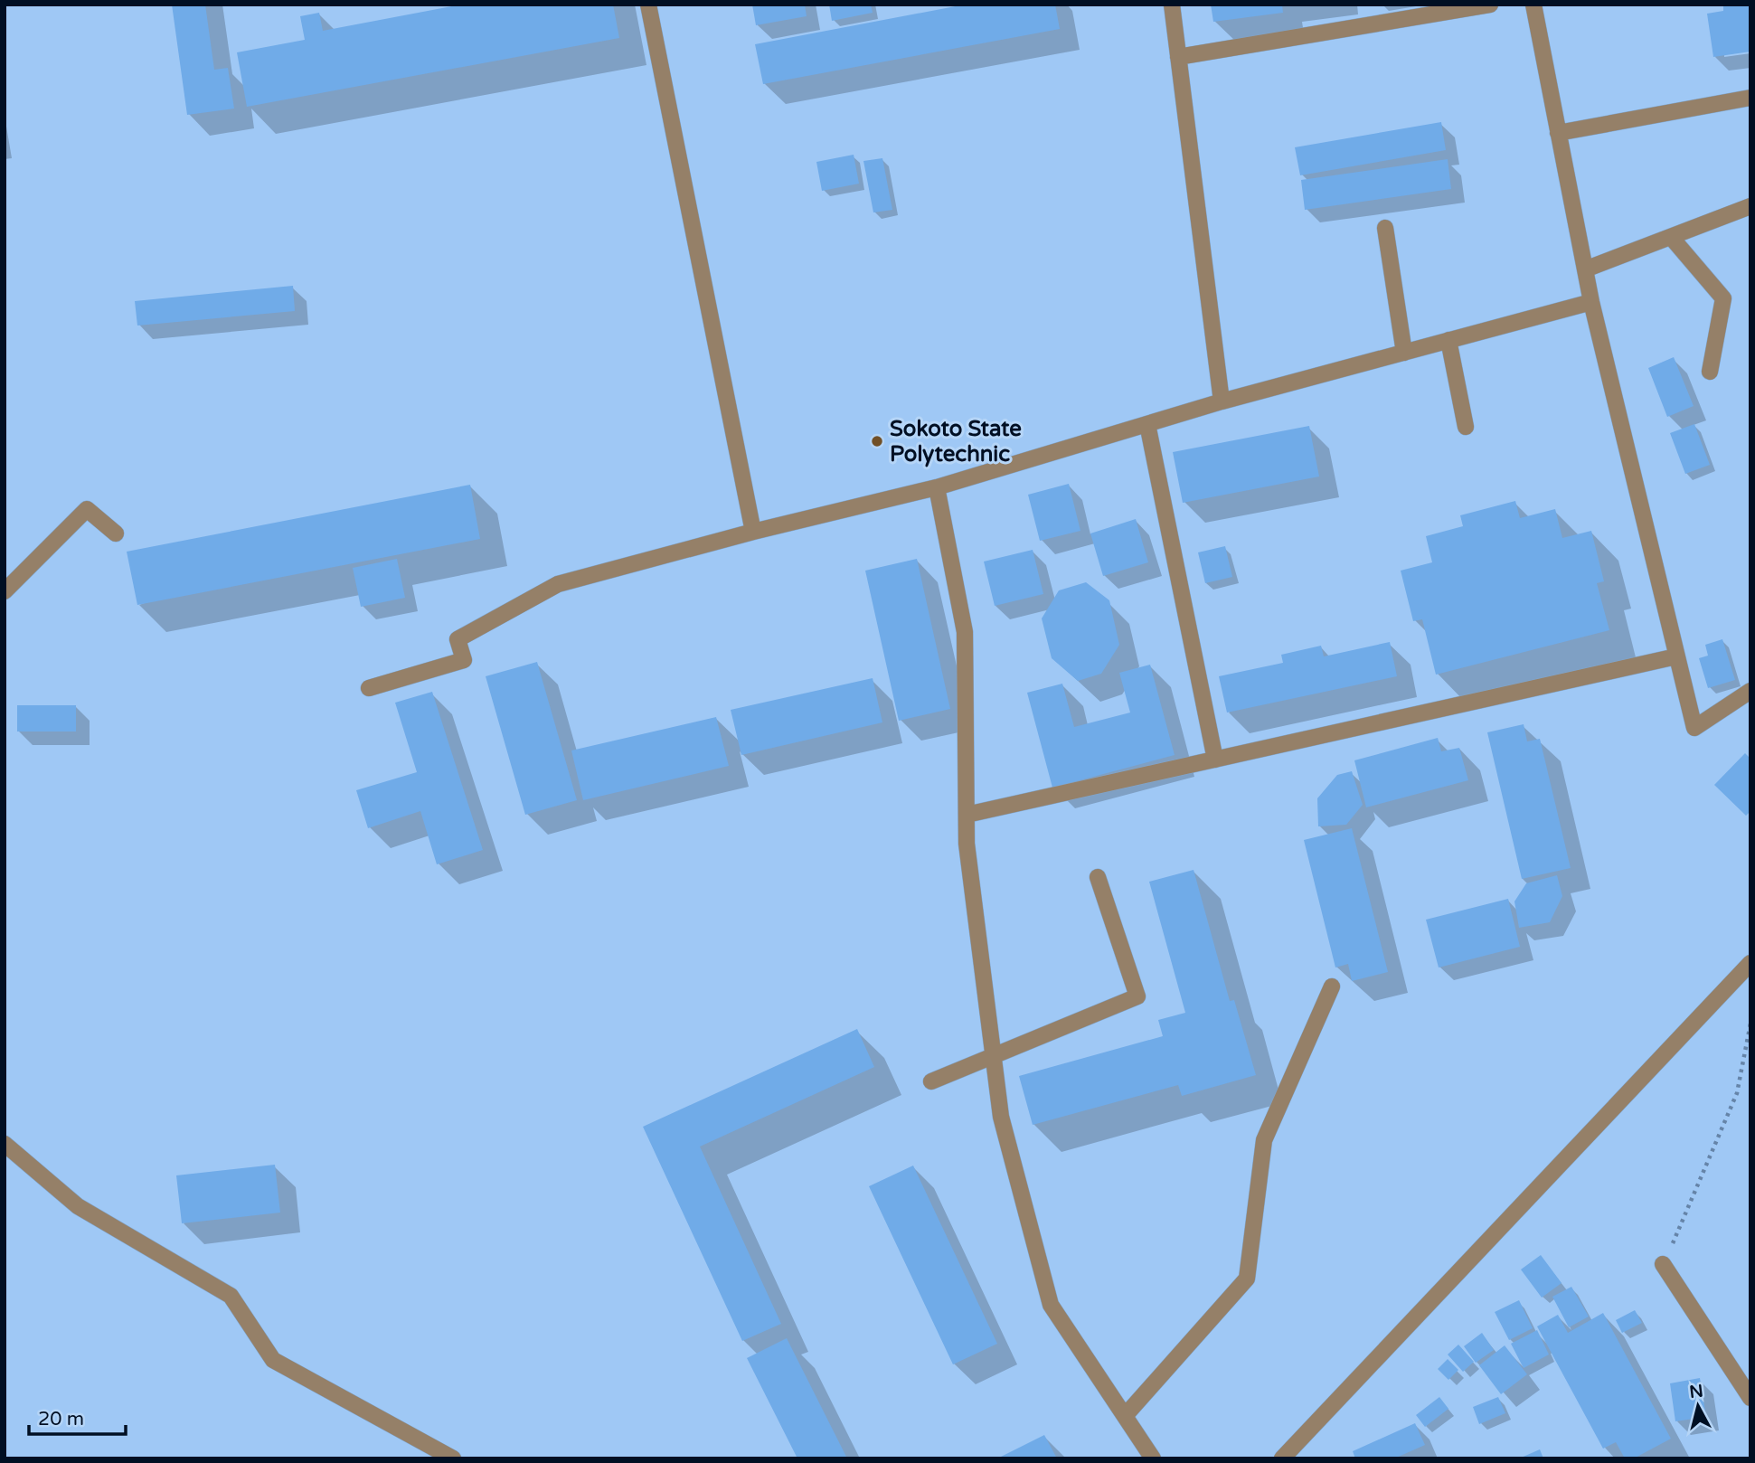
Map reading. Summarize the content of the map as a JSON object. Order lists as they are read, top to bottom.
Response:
{
  "places": ["Sokoto State Polytechnic"],
  "scale_bar": "20 m",
  "north": "top"
}
